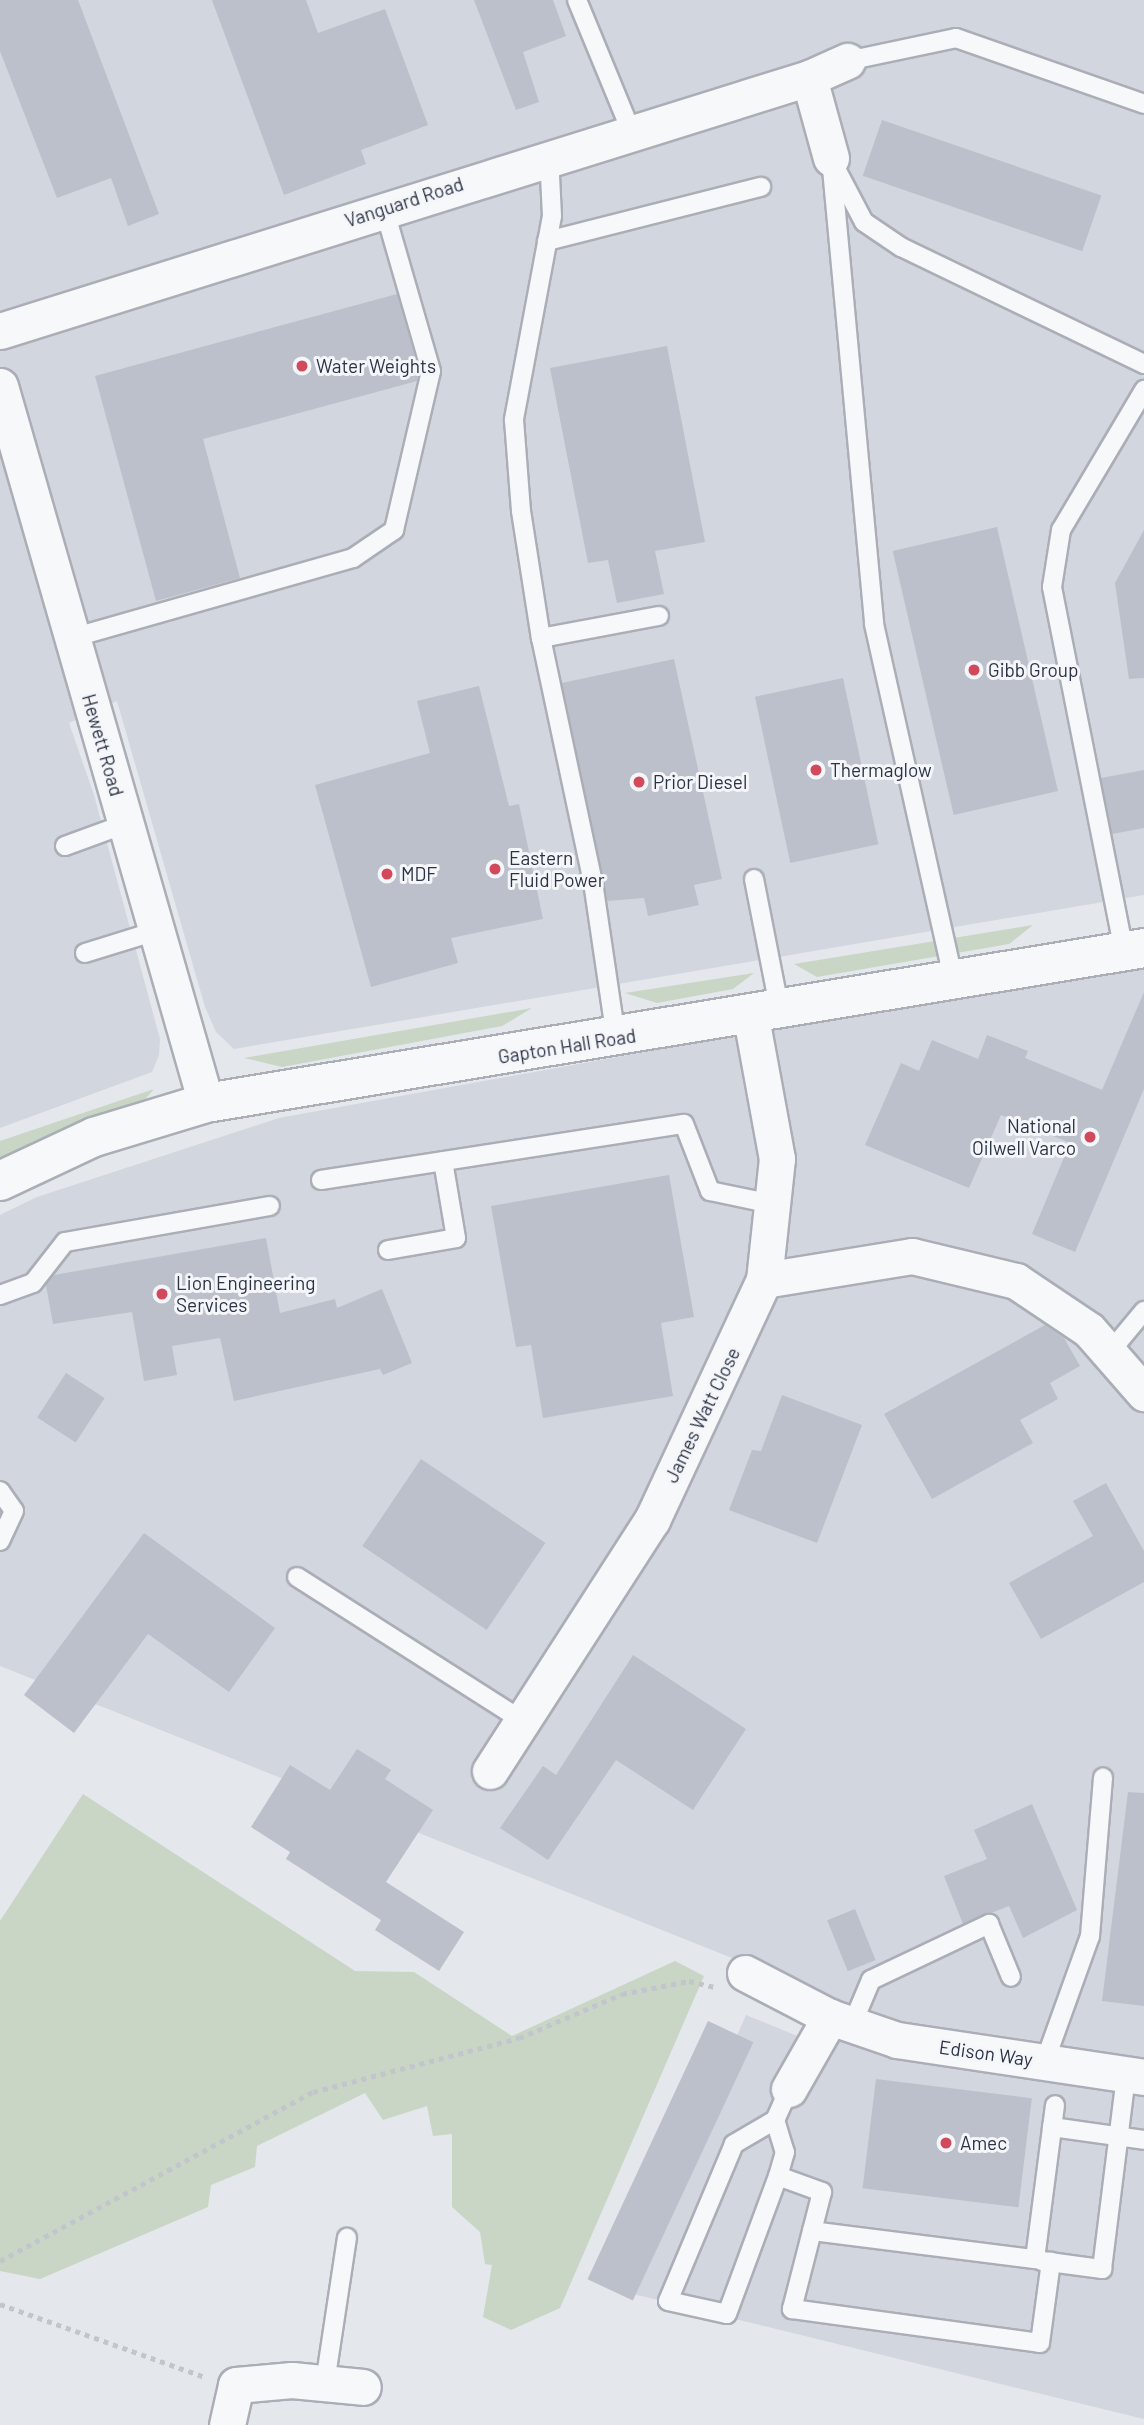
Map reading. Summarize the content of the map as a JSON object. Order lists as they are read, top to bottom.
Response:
{
  "streets": {
    "street": [
      "Vanguard Road",
      "Hewett Road",
      "Gapton Hall Road",
      "James Watt Close",
      "Edison Way"
    ]
  },
  "crossings": [
    ["Hewett Road", "Gapton Hall Road"],
    ["Gapton Hall Road", "James Watt Close"]
  ],
  "places": [
    "Water Weights",
    "Gibb Group",
    "Thermaglow",
    "Prior Diesel",
    "Eastern Fluid Power",
    "MDF",
    "National Oilwell Varco",
    "Lion Engineering Services",
    "Amec"
  ]
}
